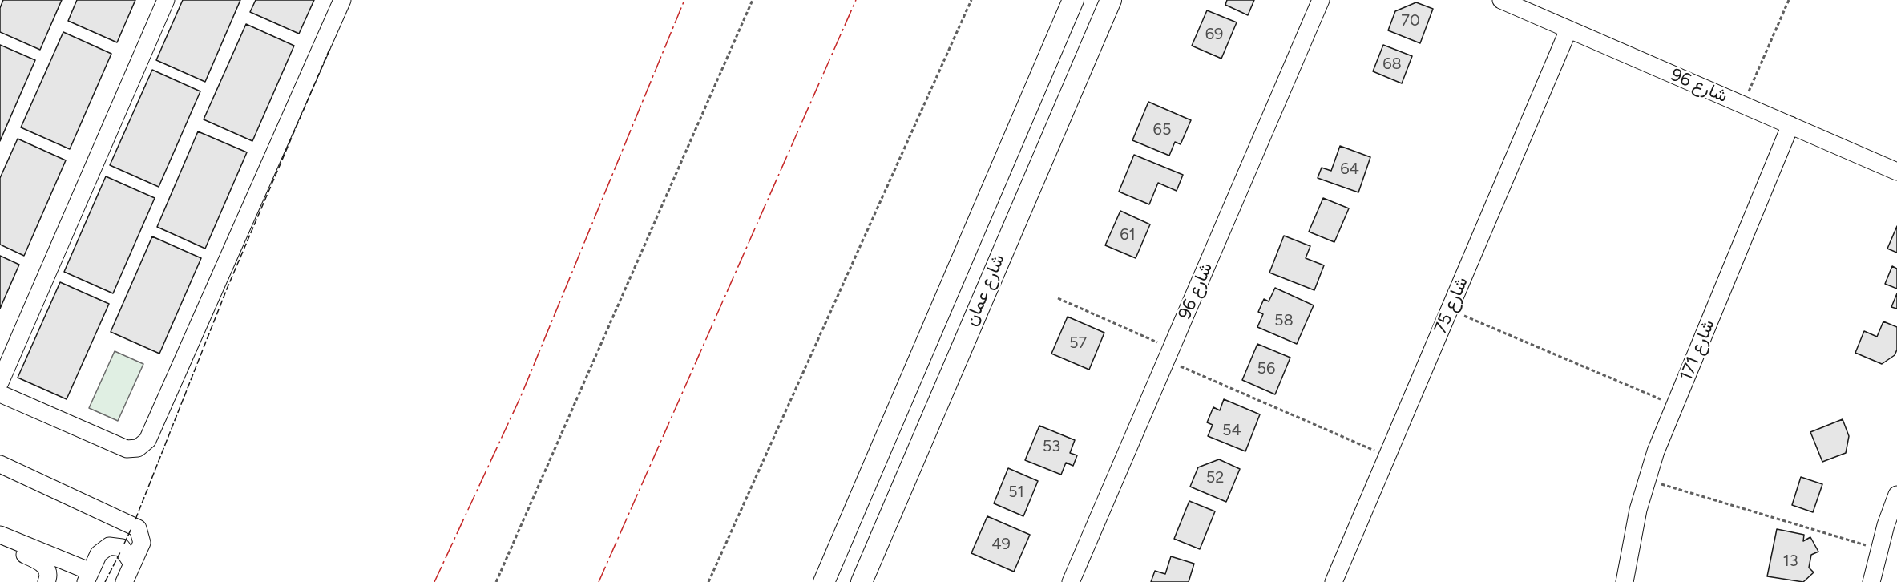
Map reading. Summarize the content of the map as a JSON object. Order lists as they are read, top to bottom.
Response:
{
  "streets": {
    "main road": ["شارع عمان"],
    "street": ["شارع 96", "شارع 75", "شارع 171"]
  },
  "crossings": [
    ["شارع 96", "شارع 75"],
    ["شارع 96", "شارع 171"]
  ],
  "house_numbers": [
    "70",
    "69",
    "68",
    "65",
    "64",
    "61",
    "58",
    "57",
    "56",
    "54",
    "53",
    "52",
    "51",
    "49",
    "13"
  ]
}
